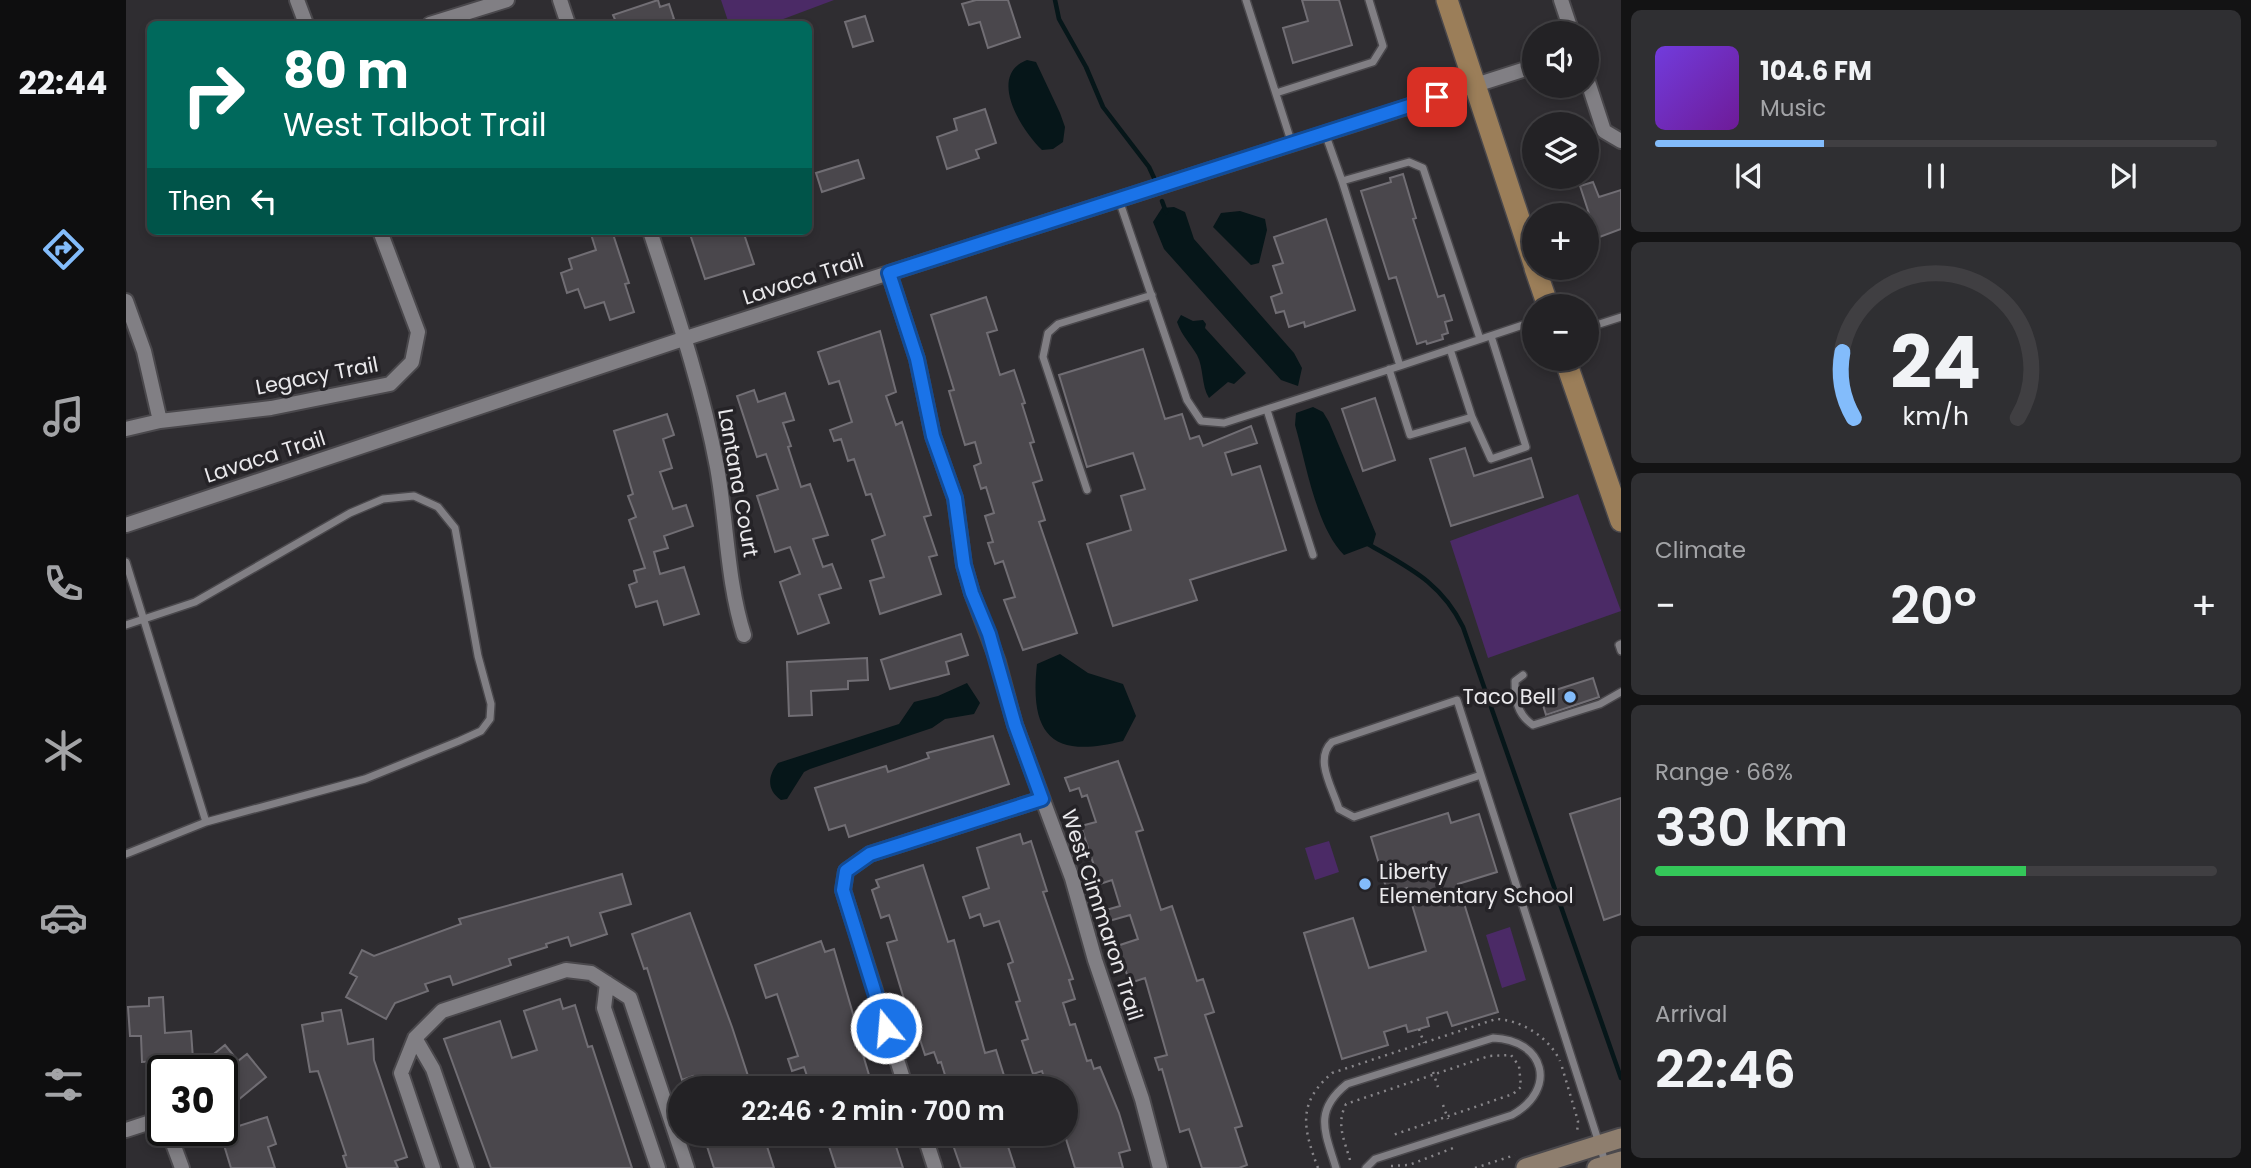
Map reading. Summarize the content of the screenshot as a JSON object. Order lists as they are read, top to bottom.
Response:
{
  "streets": {
    "street": [
      "Lavaca Trail",
      "Legacy Trail",
      "Lantana Court",
      "West Cimmaron Trail"
    ]
  },
  "crossings": [
    ["Lavaca Trail", "Lantana Court"],
    ["Lavaca Trail", "West Cimmaron Trail"]
  ],
  "places": ["Taco Bell", "Liberty Elementary School"],
  "page": {
    "tabs": "22:44",
    "map_buttons": ["+", "−"],
    "turn": ["80 m", "West Talbot Trail"],
    "song": ["104.6 FM", "Music"],
    "then": "Then",
    "tile": [
      "Climate",
      ["Range · 66%", "330 km"],
      ["Arrival", "22:46"]
    ],
    "heat": ["−", "20°", "+"],
    "limit": "30",
    "trip": "22:46 · 2 min · 700 m",
    "gauge": ["24", "km/h"]
  }
}
